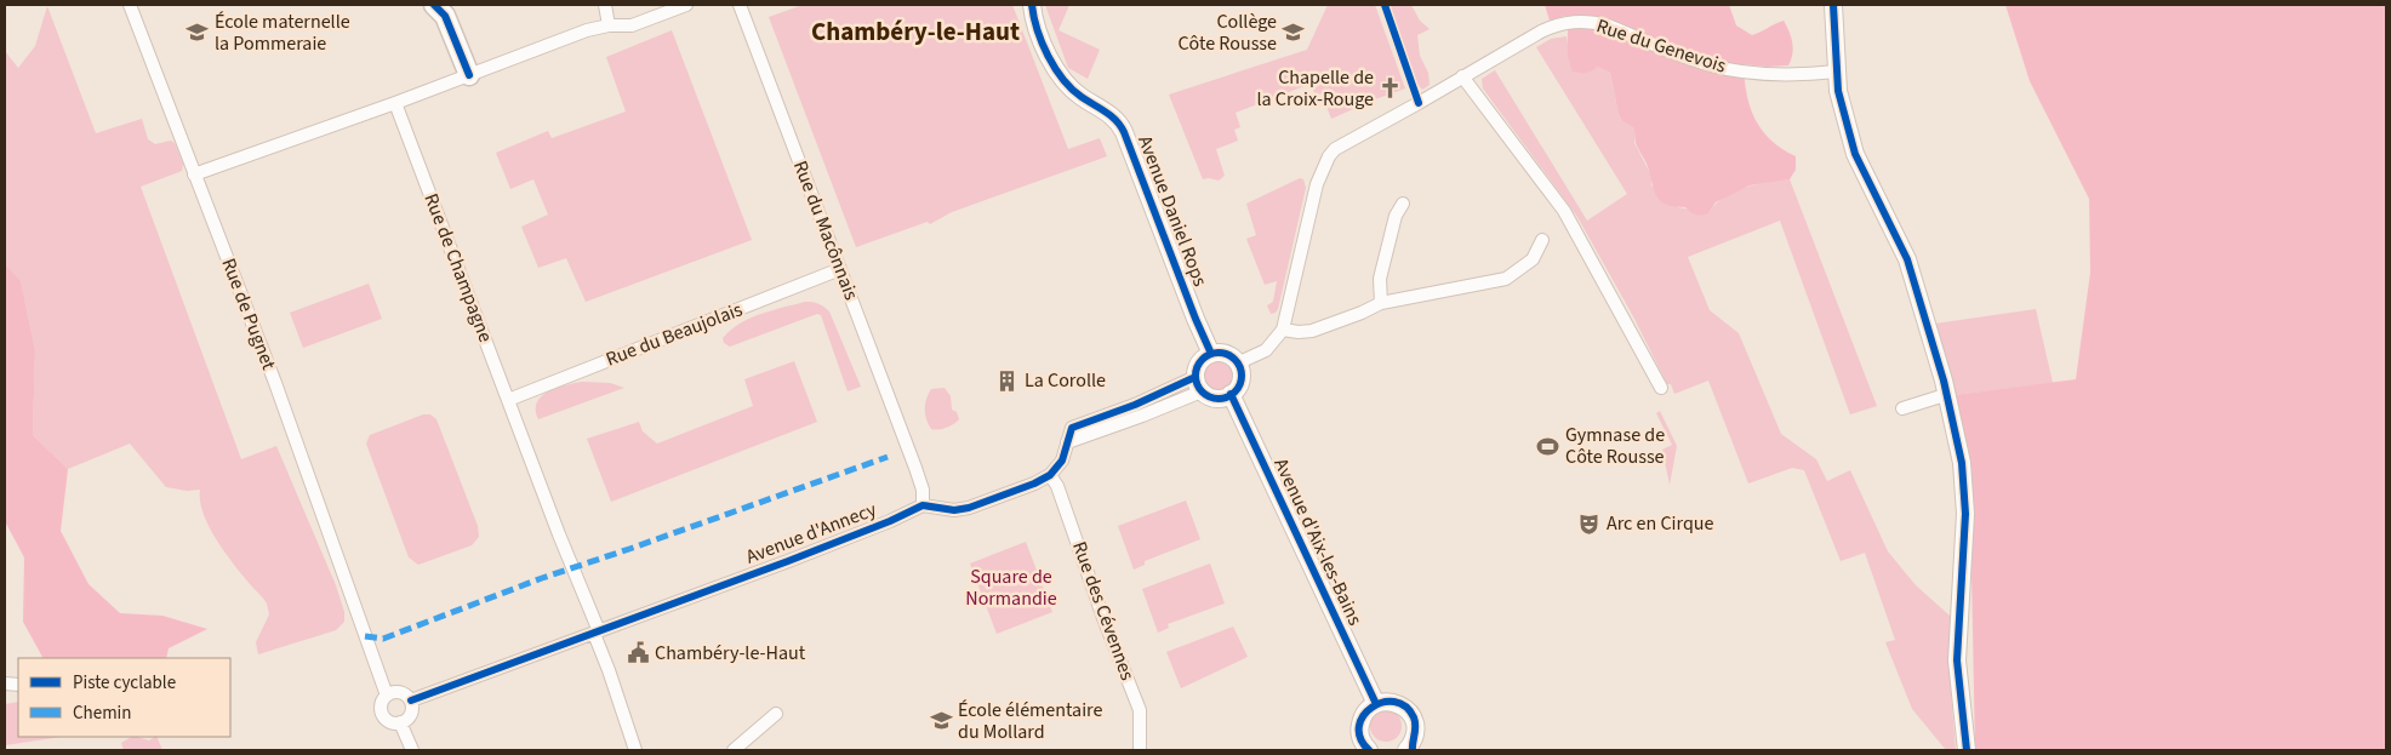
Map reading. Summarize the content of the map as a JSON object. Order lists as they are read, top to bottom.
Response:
{
  "streets": {
    "main road": ["Avenue Daniel Rops", "Avenue d'Aix-les-Bains"],
    "street": [
      "Rue du Genevois",
      "Rue du Macônnais",
      "Rue de Champagne",
      "Rue de Pugnet",
      "Rue du Beaujolais",
      "Avenue d'Annecy",
      "Rue des Cévennes"
    ]
  },
  "crossings": [
    ["Rue du Genevois", "Avenue Daniel Rops"],
    ["Rue du Genevois", "Avenue d'Aix-les-Bains"],
    ["Avenue Daniel Rops", "Avenue d'Aix-les-Bains"],
    ["Rue du Macônnais", "Rue du Beaujolais"],
    ["Rue du Macônnais", "Avenue d'Annecy"],
    ["Rue de Champagne", "Rue du Beaujolais"],
    ["Rue de Champagne", "Avenue d'Annecy"],
    ["Rue de Pugnet", "Avenue d'Annecy"]
  ],
  "districts": ["Chambéry-le-Haut"],
  "parks": ["Square de Normandie"],
  "places": {
    "school or university": ["École maternelle la Pommeraie", "Collège Côte Rousse", "École élémentaire du Mollard"],
    "church": ["Chapelle de la Croix-Rouge"],
    "building": ["La Corolle"],
    "sports": ["Gymnase de Côte Rousse"],
    "theatre": ["Arc en Cirque"],
    "public building": ["Chambéry-le-Haut"]
  },
  "legend": ["Piste cyclable", "Chemin"]
}
